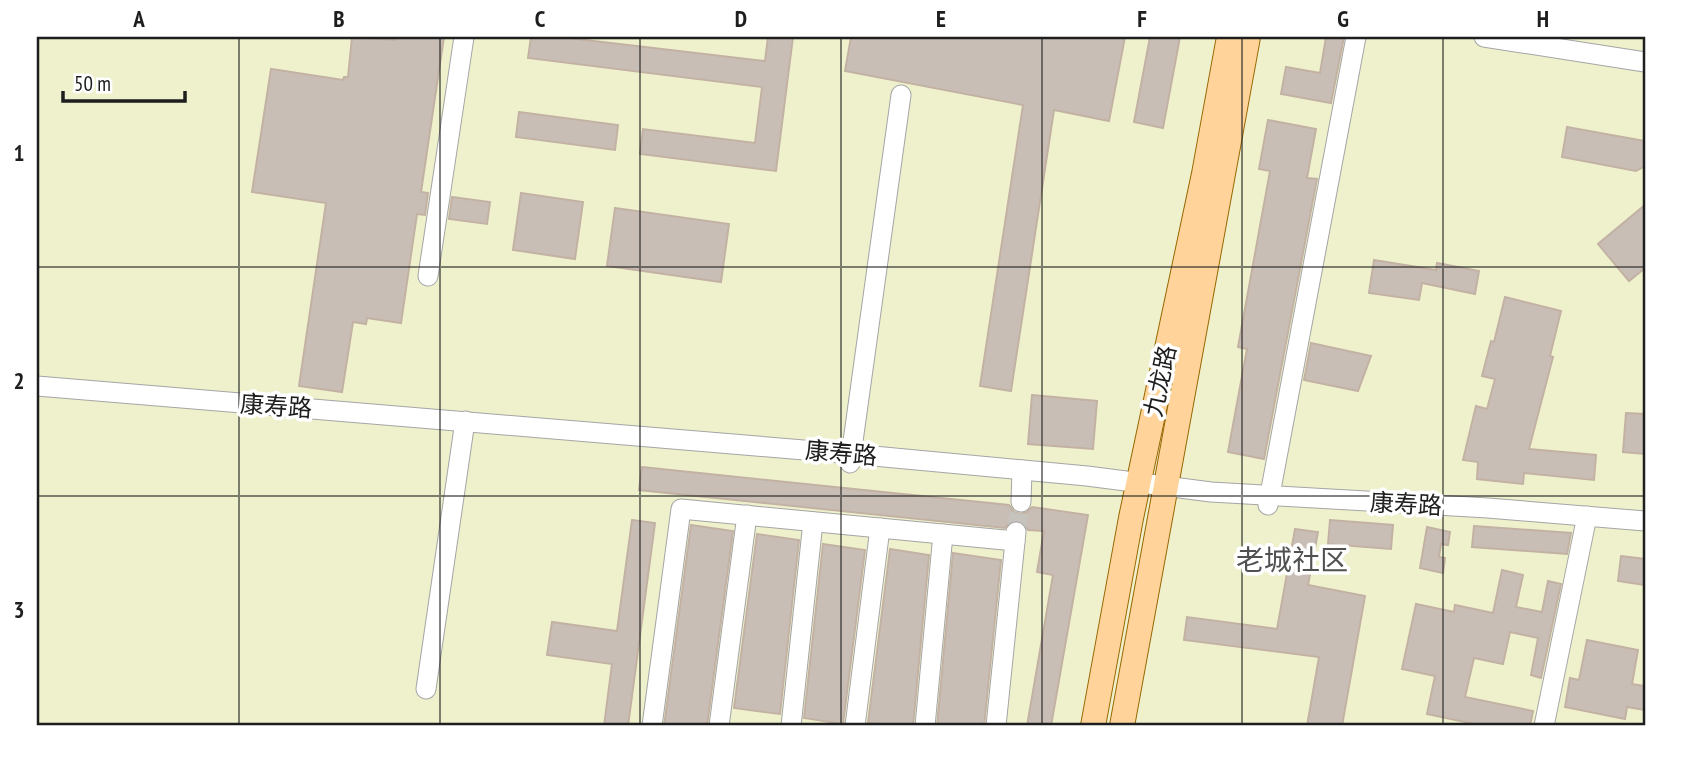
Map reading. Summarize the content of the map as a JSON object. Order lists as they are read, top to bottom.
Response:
{
  "streets": {
    "main road": ["九龙路"],
    "street": ["康寿路"]
  },
  "crossings": [
    ["九龙路", "康寿路"]
  ],
  "districts": ["老城社区"],
  "scale_bar": "50 m",
  "grid": {
    "columns": [
      "A",
      "B",
      "C",
      "D",
      "E",
      "F",
      "G",
      "H"
    ],
    "rows": ["1", "2", "3"]
  }
}
